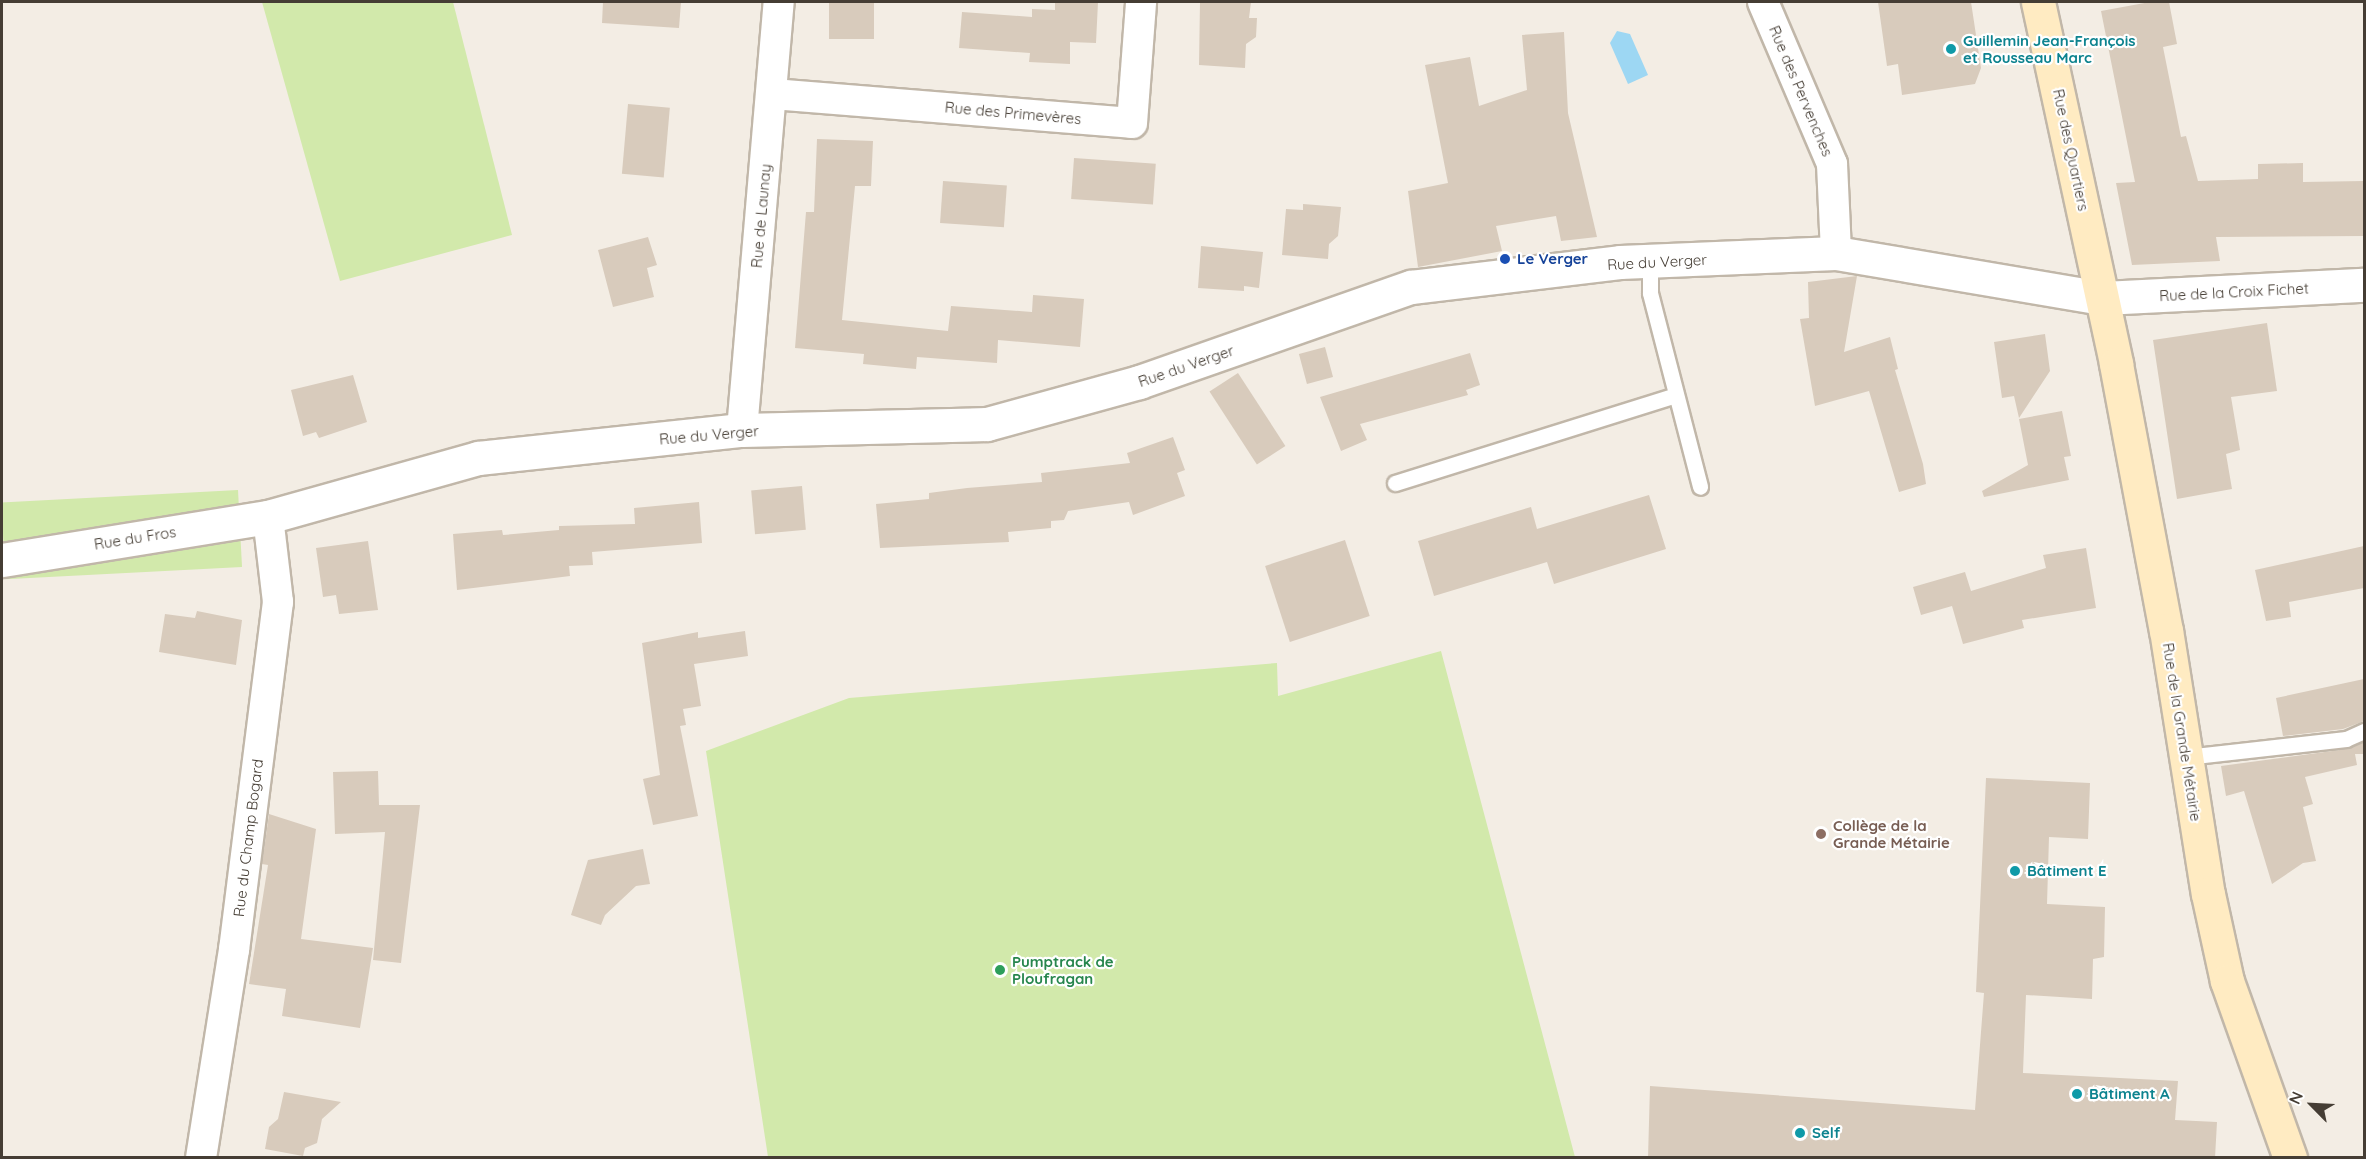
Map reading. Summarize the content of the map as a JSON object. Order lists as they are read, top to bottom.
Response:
{
  "streets": {
    "main road": ["Rue des Quartiers", "Rue de la Grande Métairie"],
    "street": [
      "Rue des Pervenches",
      "Rue des Primevères",
      "Rue de Launay",
      "Rue du Verger",
      "Rue de la Croix Fichet",
      "Rue du Fros",
      "Rue du Champ Bogard"
    ]
  },
  "crossings": [
    ["Rue des Pervenches", "Rue du Verger"],
    ["Rue des Primevères", "Rue de Launay"],
    ["Rue des Quartiers", "Rue du Verger"],
    ["Rue des Quartiers", "Rue de la Croix Fichet"],
    ["Rue des Quartiers", "Rue de la Grande Métairie"],
    ["Rue de Launay", "Rue du Verger"],
    ["Rue du Verger", "Rue de la Croix Fichet"],
    ["Rue du Verger", "Rue du Fros"],
    ["Rue du Verger", "Rue de la Grande Métairie"],
    ["Rue du Verger", "Rue du Champ Bogard"],
    ["Rue de la Croix Fichet", "Rue de la Grande Métairie"],
    ["Rue du Fros", "Rue du Champ Bogard"]
  ],
  "places": [
    "Guillemin Jean-François et Rousseau Marc",
    "Le Verger",
    "Collège de la Grande Métairie",
    "Bâtiment E",
    "Pumptrack de Ploufragan",
    "Bâtiment A",
    "Self"
  ],
  "north": "top left"
}
